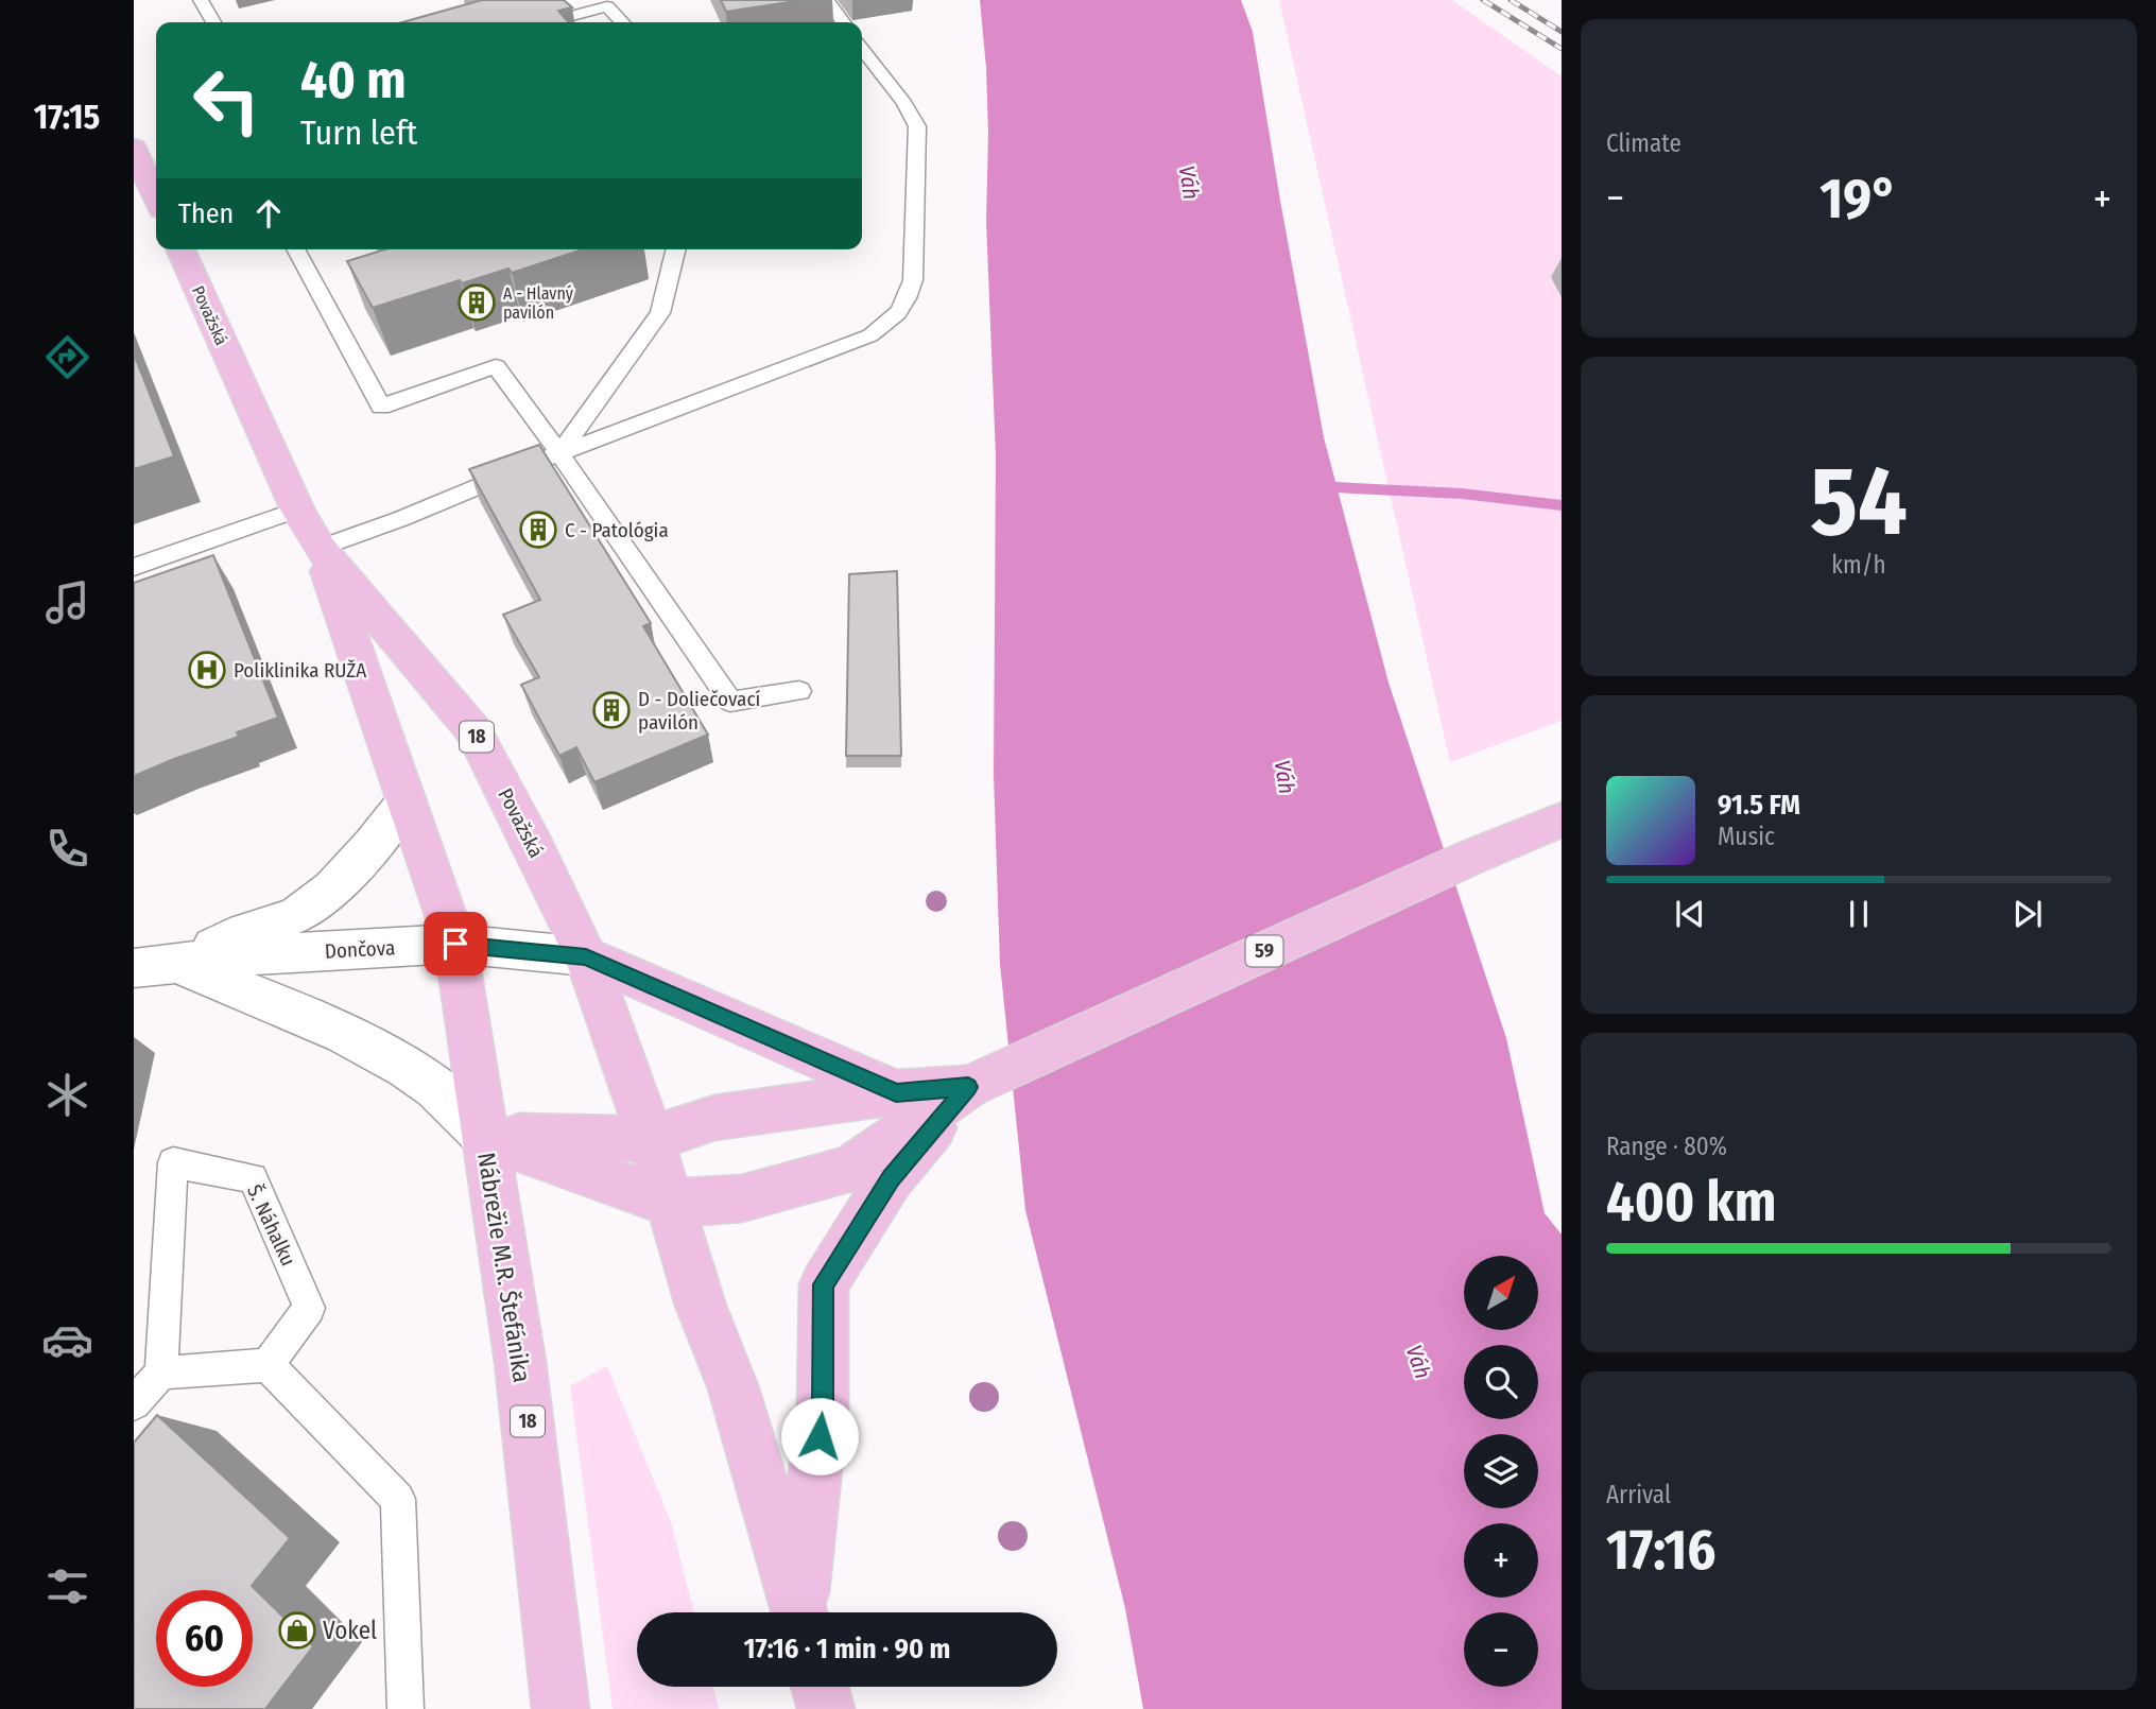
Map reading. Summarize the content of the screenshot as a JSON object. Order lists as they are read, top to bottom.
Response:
{
  "streets": {
    "main road": [
      "Považská",
      "18",
      "59",
      "Nábrežie M.R. Štefánika"
    ],
    "street": ["Dončova"],
    "lane": ["Š. Náhalku"]
  },
  "crossings": [
    ["Považská", "18"],
    ["Považská", "Dončova"],
    ["Považská", "Nábrežie M.R. Štefánika"]
  ],
  "water": ["Váh"],
  "places": {
    "building": ["A - Hlavný pavilón", "C - Patológia", "D - Doliečovací pavilón"],
    "hospital": ["Poliklinika RUŽA"],
    "shop": ["Vokel"]
  },
  "north": "top right",
  "page": {
    "tabs": "17:15",
    "tile": [
      "Climate",
      ["54", "km/h"],
      ["Range · 80%", "400 km"],
      ["Arrival", "17:16"]
    ],
    "turn": ["40 m", "Turn left"],
    "heat": ["−", "19°", "+"],
    "then": "Then",
    "song": ["91.5 FM", "Music"],
    "map_buttons": ["+", "−"],
    "limit": "60",
    "trip": "17:16 · 1 min · 90 m"
  }
}
